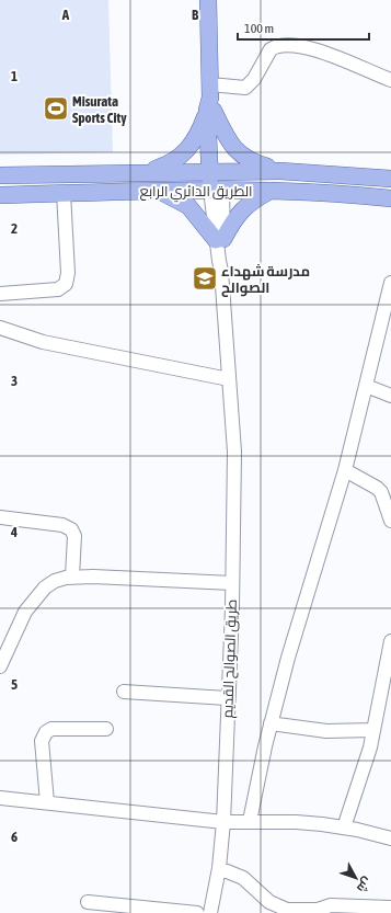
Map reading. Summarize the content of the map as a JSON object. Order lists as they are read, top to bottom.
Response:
{
  "streets": {
    "main road": ["الطريق الدائري الرابع", "طريق الصوالح القديم"]
  },
  "crossings": [
    ["الطريق الدائري الرابع", "طريق الصوالح القديم"]
  ],
  "places": {
    "sports": ["Misurata Sports City"],
    "school or university": ["مدرسة شهداء الصوالح"]
  },
  "scale_bar": "100 m",
  "north": "bottom right",
  "grid": {
    "columns": ["A", "B"],
    "rows": [
      "1",
      "2",
      "3",
      "4",
      "5",
      "6"
    ]
  }
}
